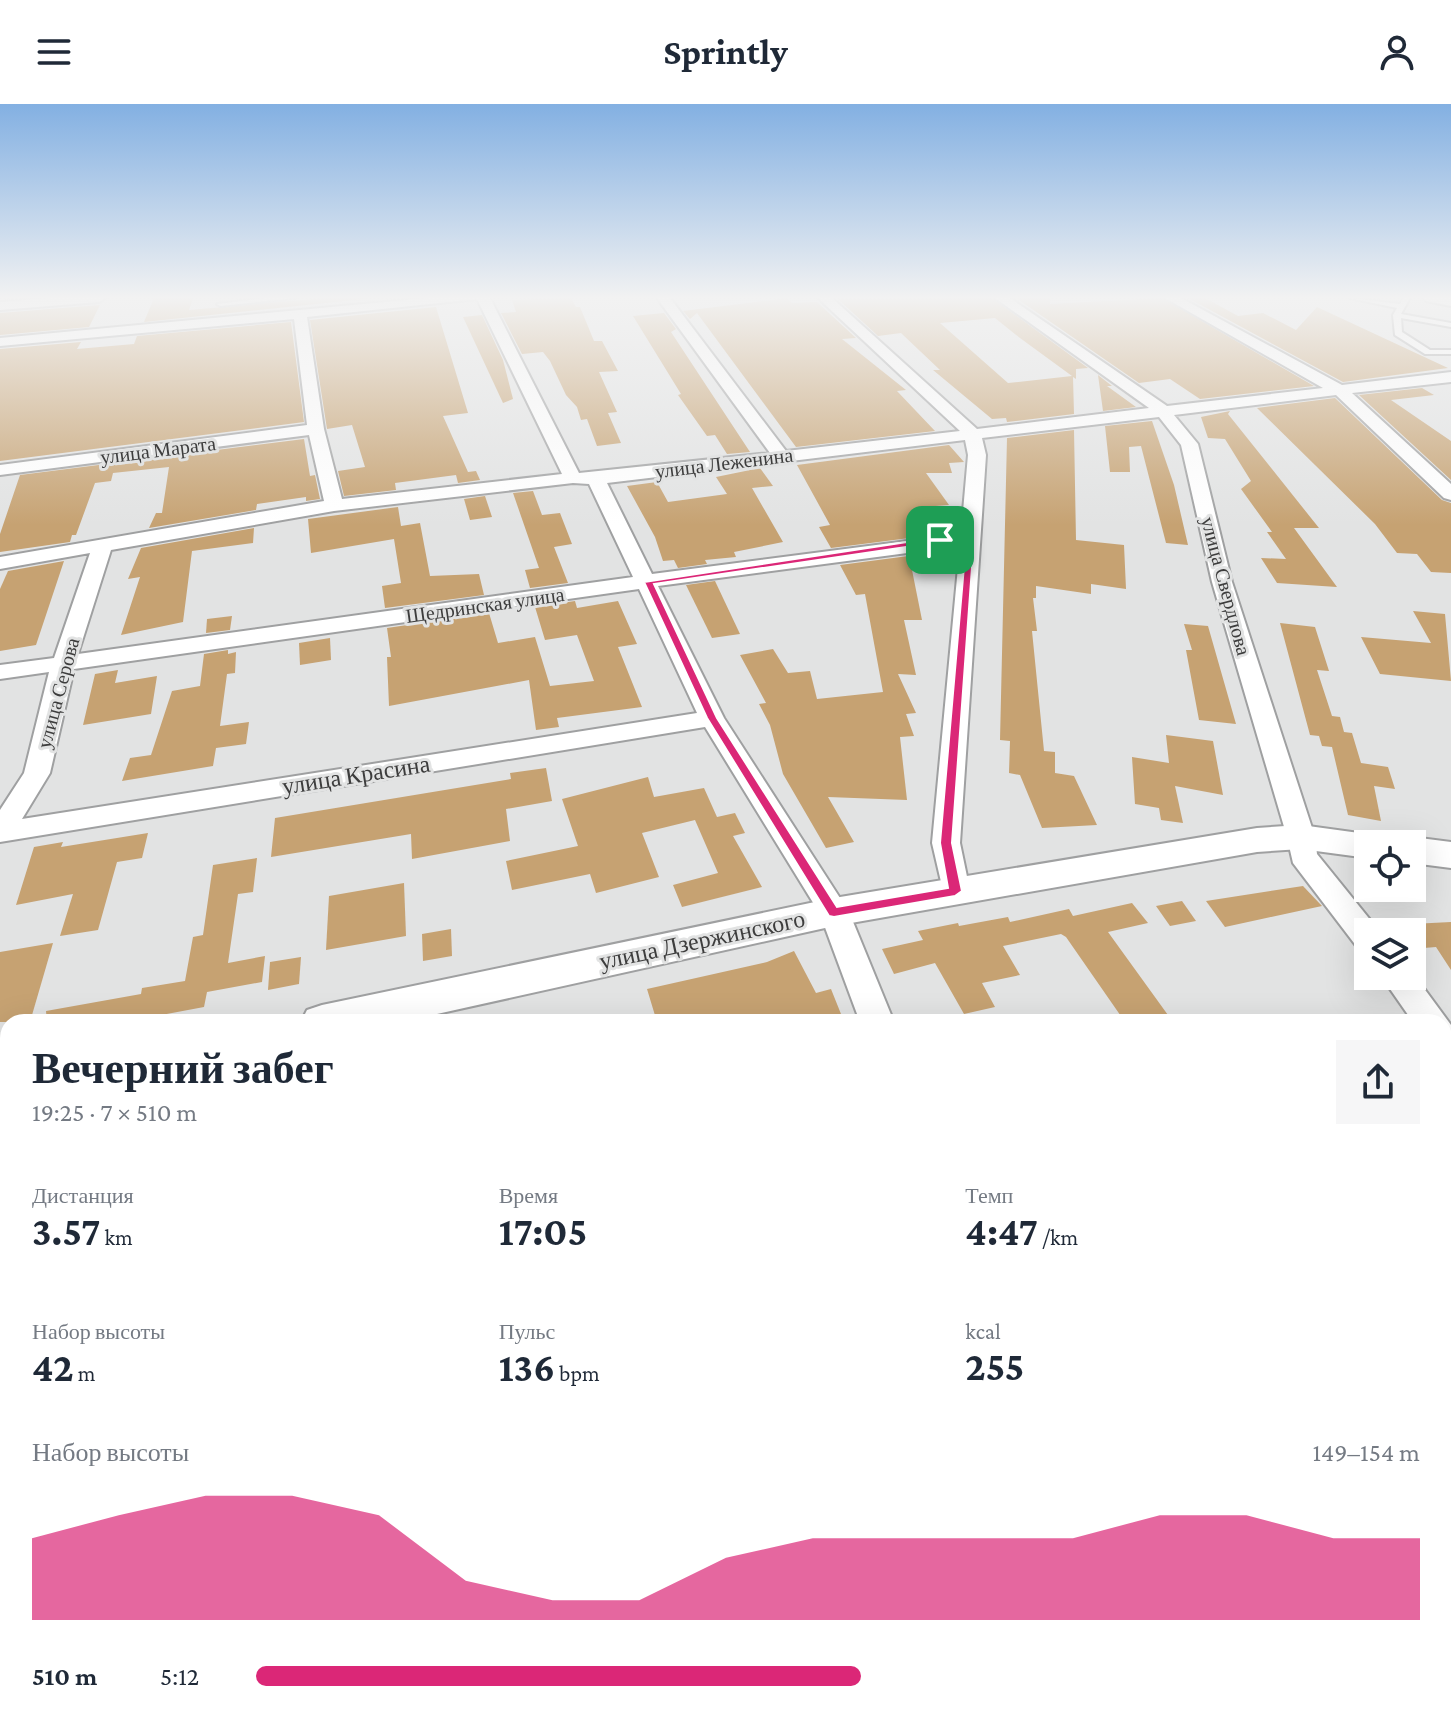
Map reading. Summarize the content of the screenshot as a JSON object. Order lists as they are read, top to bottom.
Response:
{
  "streets": {
    "street": [
      "улица Марата",
      "улица Леженина",
      "улица Свердлова",
      "Щедринская улица",
      "улица Серова",
      "улица Красина",
      "улица Дзержинского"
    ]
  },
  "crossings": [
    ["улица Леженина", "улица Свердлова"],
    ["улица Леженина", "улица Серова"],
    ["улица Свердлова", "улица Дзержинского"],
    ["Щедринская улица", "улица Серова"],
    ["улица Серова", "улица Красина"]
  ],
  "page": {
    "header": "Sprintly",
    "heading": ["Вечерний забег", "19:25 · 7 × 510 m"],
    "stats": [
      ["Дистанция", "3.57 km"],
      ["Время", "17:05"],
      ["Темп", "4:47 /km"],
      ["Набор высоты", "42 m"],
      ["Пульс", "136 bpm"],
      ["kcal", "255"]
    ],
    "chart": ["Набор высоты", "149–154 m"],
    "list": [
      {
        "name": "510 m",
        "note": "5:12"
      }
    ]
  }
}
